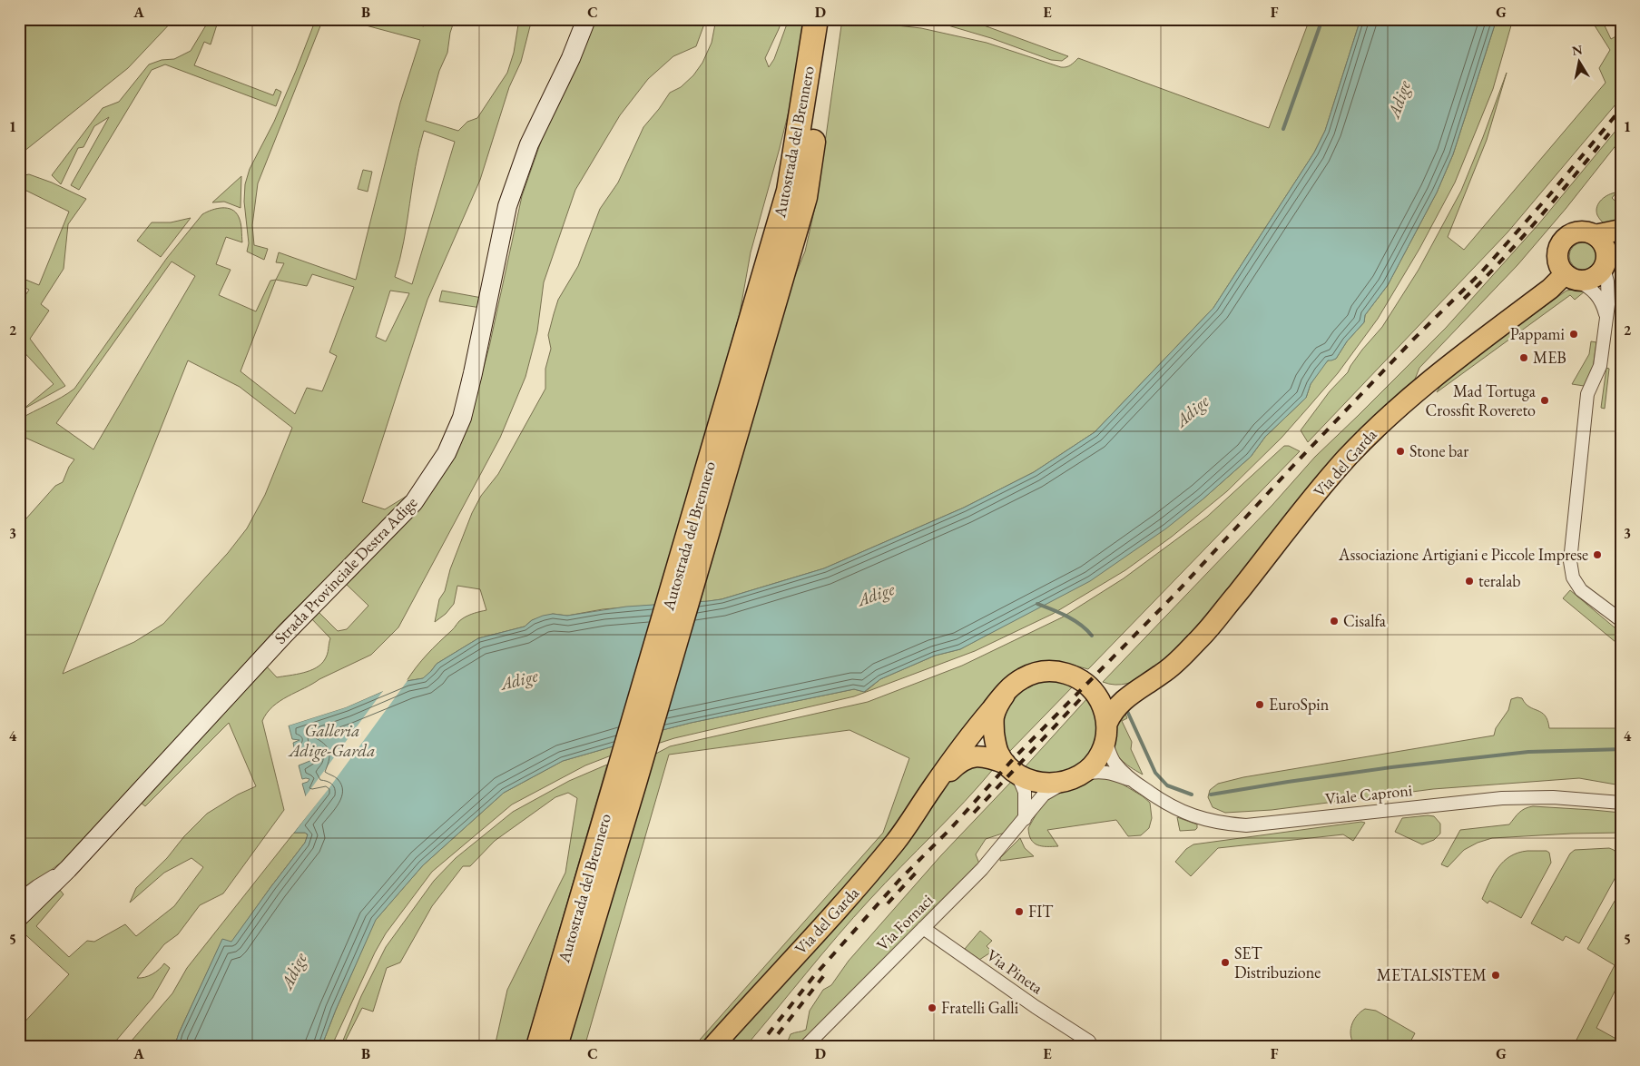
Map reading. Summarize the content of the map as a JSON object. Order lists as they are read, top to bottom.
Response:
{
  "streets": {
    "highway": ["Autostrada del Brennero"],
    "main road": ["Via del Garda", "Strada Provinciale Destra Adige"],
    "street": ["Viale Caproni", "Via Fornaci", "Via Pineta"]
  },
  "crossings": [
    ["Via del Garda", "Viale Caproni"],
    ["Via del Garda", "Via Fornaci"],
    ["Viale Caproni", "Via Fornaci"],
    ["Via Fornaci", "Via Pineta"]
  ],
  "water": ["Adige", "Galleria Adige-Garda"],
  "places": [
    "Pappami",
    "MEB",
    "Mad Tortuga Crossfit Rovereto",
    "Stone bar",
    "Associazione Artigiani e Piccole Imprese",
    "teralab",
    "Cisalfa",
    "EuroSpin",
    "FIT",
    "SET Distribuzione",
    "METALSISTEM",
    "Fratelli Galli"
  ],
  "north": "top",
  "grid": {
    "columns": [
      "A",
      "B",
      "C",
      "D",
      "E",
      "F",
      "G"
    ],
    "rows": [
      "1",
      "2",
      "3",
      "4",
      "5"
    ]
  }
}
